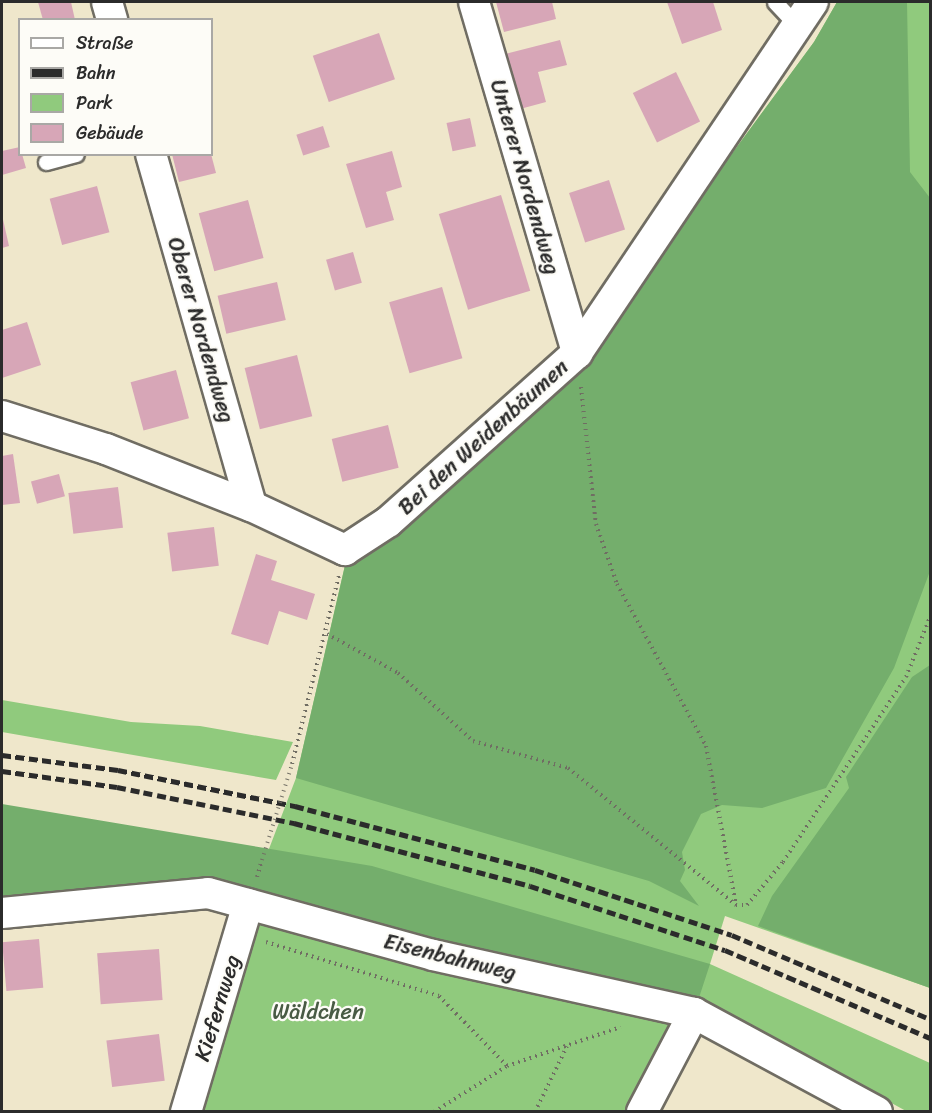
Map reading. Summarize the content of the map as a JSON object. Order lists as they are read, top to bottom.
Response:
{
  "streets": {
    "street": [
      "Unterer Nordendweg",
      "Oberer Nordendweg",
      "Bei den Weidenbäumen",
      "Eisenbahnweg",
      "Kiefernweg"
    ]
  },
  "crossings": [
    ["Unterer Nordendweg", "Bei den Weidenbäumen"],
    ["Eisenbahnweg", "Kiefernweg"]
  ],
  "parks": ["Wäldchen"],
  "legend": [
    "Straße",
    "Bahn",
    "Park",
    "Gebäude"
  ]
}
